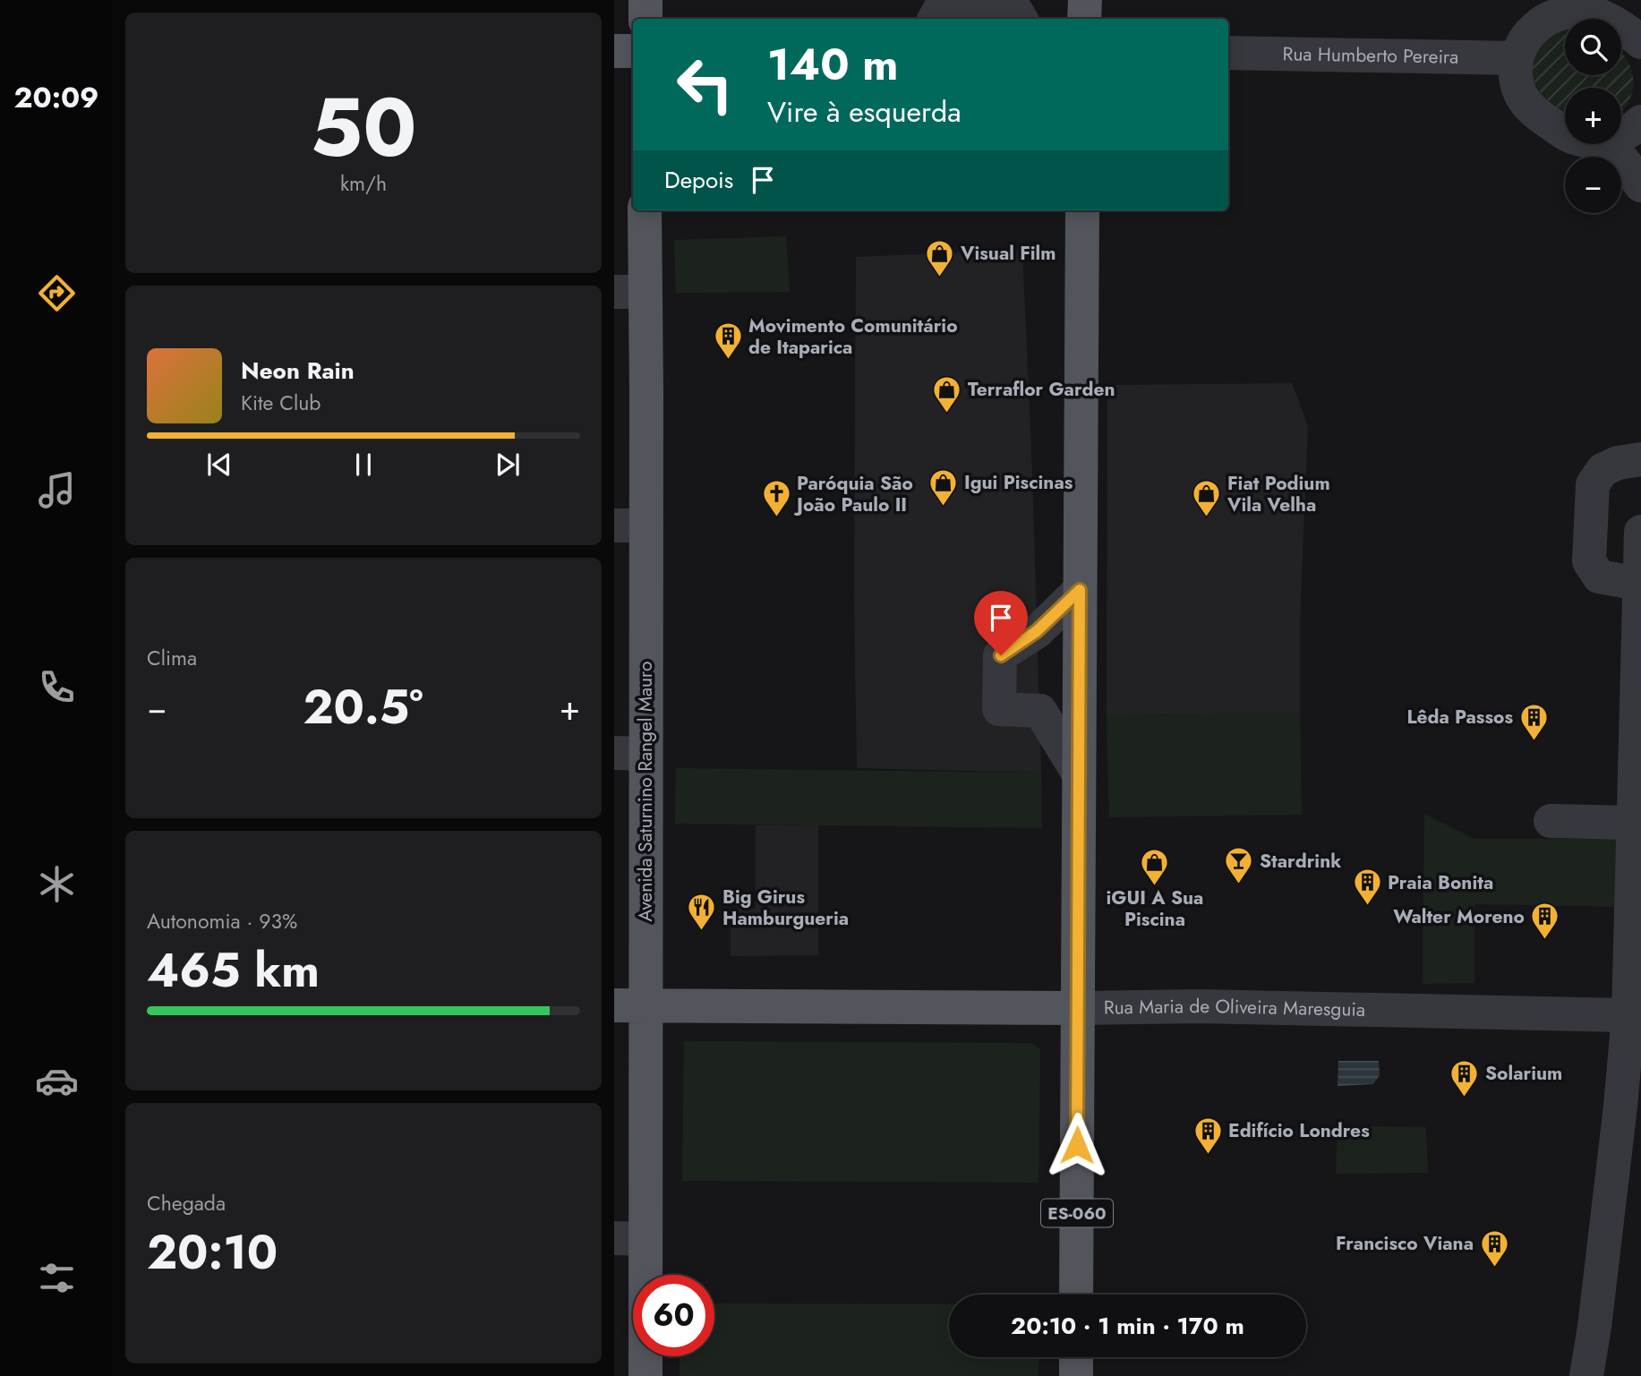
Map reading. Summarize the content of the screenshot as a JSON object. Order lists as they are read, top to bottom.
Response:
{
  "streets": {
    "main road": ["Avenida Saturnino Rangel Mauro", "Rua Maria de Oliveira Maresguia", "ES-060"],
    "street": ["Rua Humberto Pereira"]
  },
  "crossings": [
    ["Avenida Saturnino Rangel Mauro", "Rua Maria de Oliveira Maresguia"],
    ["Rua Maria de Oliveira Maresguia", "ES-060"]
  ],
  "places": {
    "shop": [
      "Visual Film",
      "Terraflor Garden",
      "Igui Piscinas",
      "Fiat Podium Vila Velha",
      "iGUI A Sua Piscina"
    ],
    "building": [
      "Movimento Comunitário de Itaparica",
      "Lêda Passos",
      "Praia Bonita",
      "Walter Moreno",
      "Solarium",
      "Edifício Londres",
      "Francisco Viana"
    ],
    "church": ["Paróquia São João Paulo II"],
    "bar": ["Stardrink"],
    "restaurant": ["Big Girus Hamburgueria"]
  },
  "page": {
    "tabs": "20:09",
    "tile": [
      ["50", "km/h"],
      "Clima",
      ["Autonomia · 93%", "465 km"],
      ["Chegada", "20:10"]
    ],
    "map_buttons": ["+", "−"],
    "turn": ["140 m", "Vire à esquerda"],
    "then": "Depois",
    "song": ["Neon Rain", "Kite Club"],
    "heat": ["−", "20.5°", "+"],
    "limit": "60",
    "trip": "20:10 · 1 min · 170 m"
  }
}
